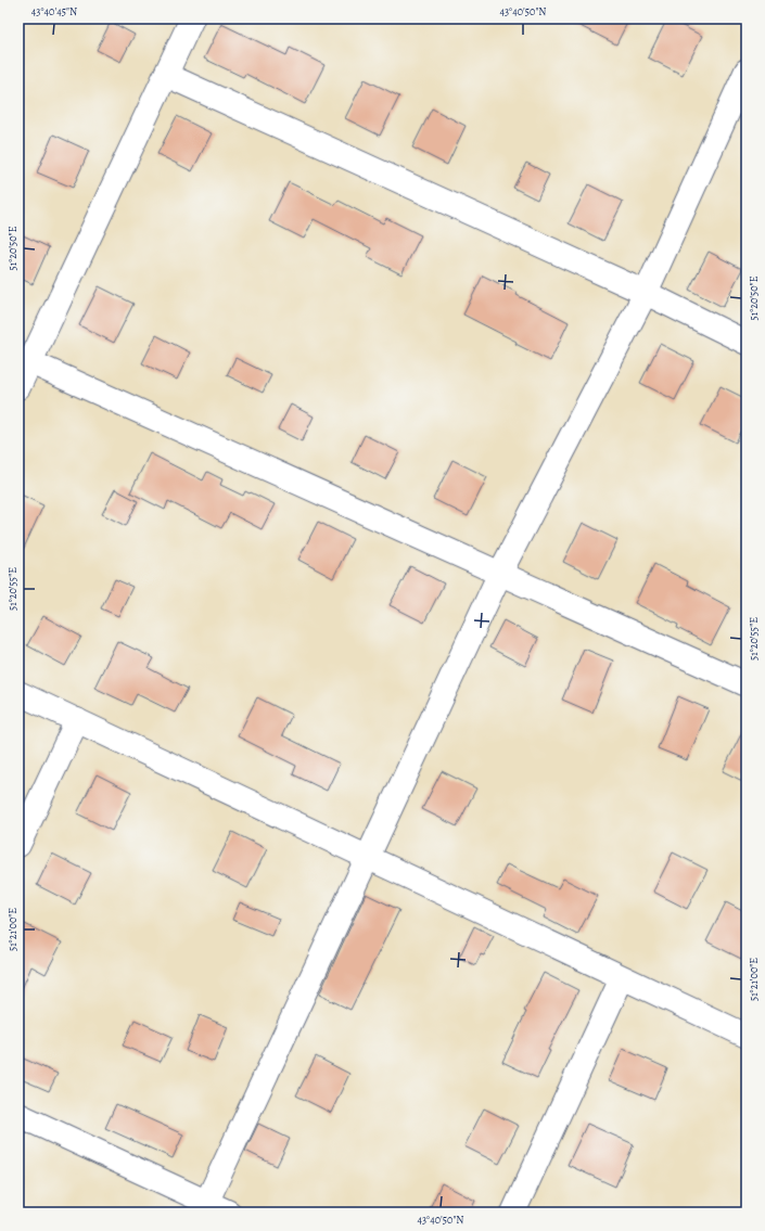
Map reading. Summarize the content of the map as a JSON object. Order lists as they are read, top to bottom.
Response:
{
  "coordinates": [
    "43°40'45\"N",
    "43°40'50\"N",
    "51°20'50\"E",
    "51°20'55\"E",
    "51°21'00\"E"
  ]
}
